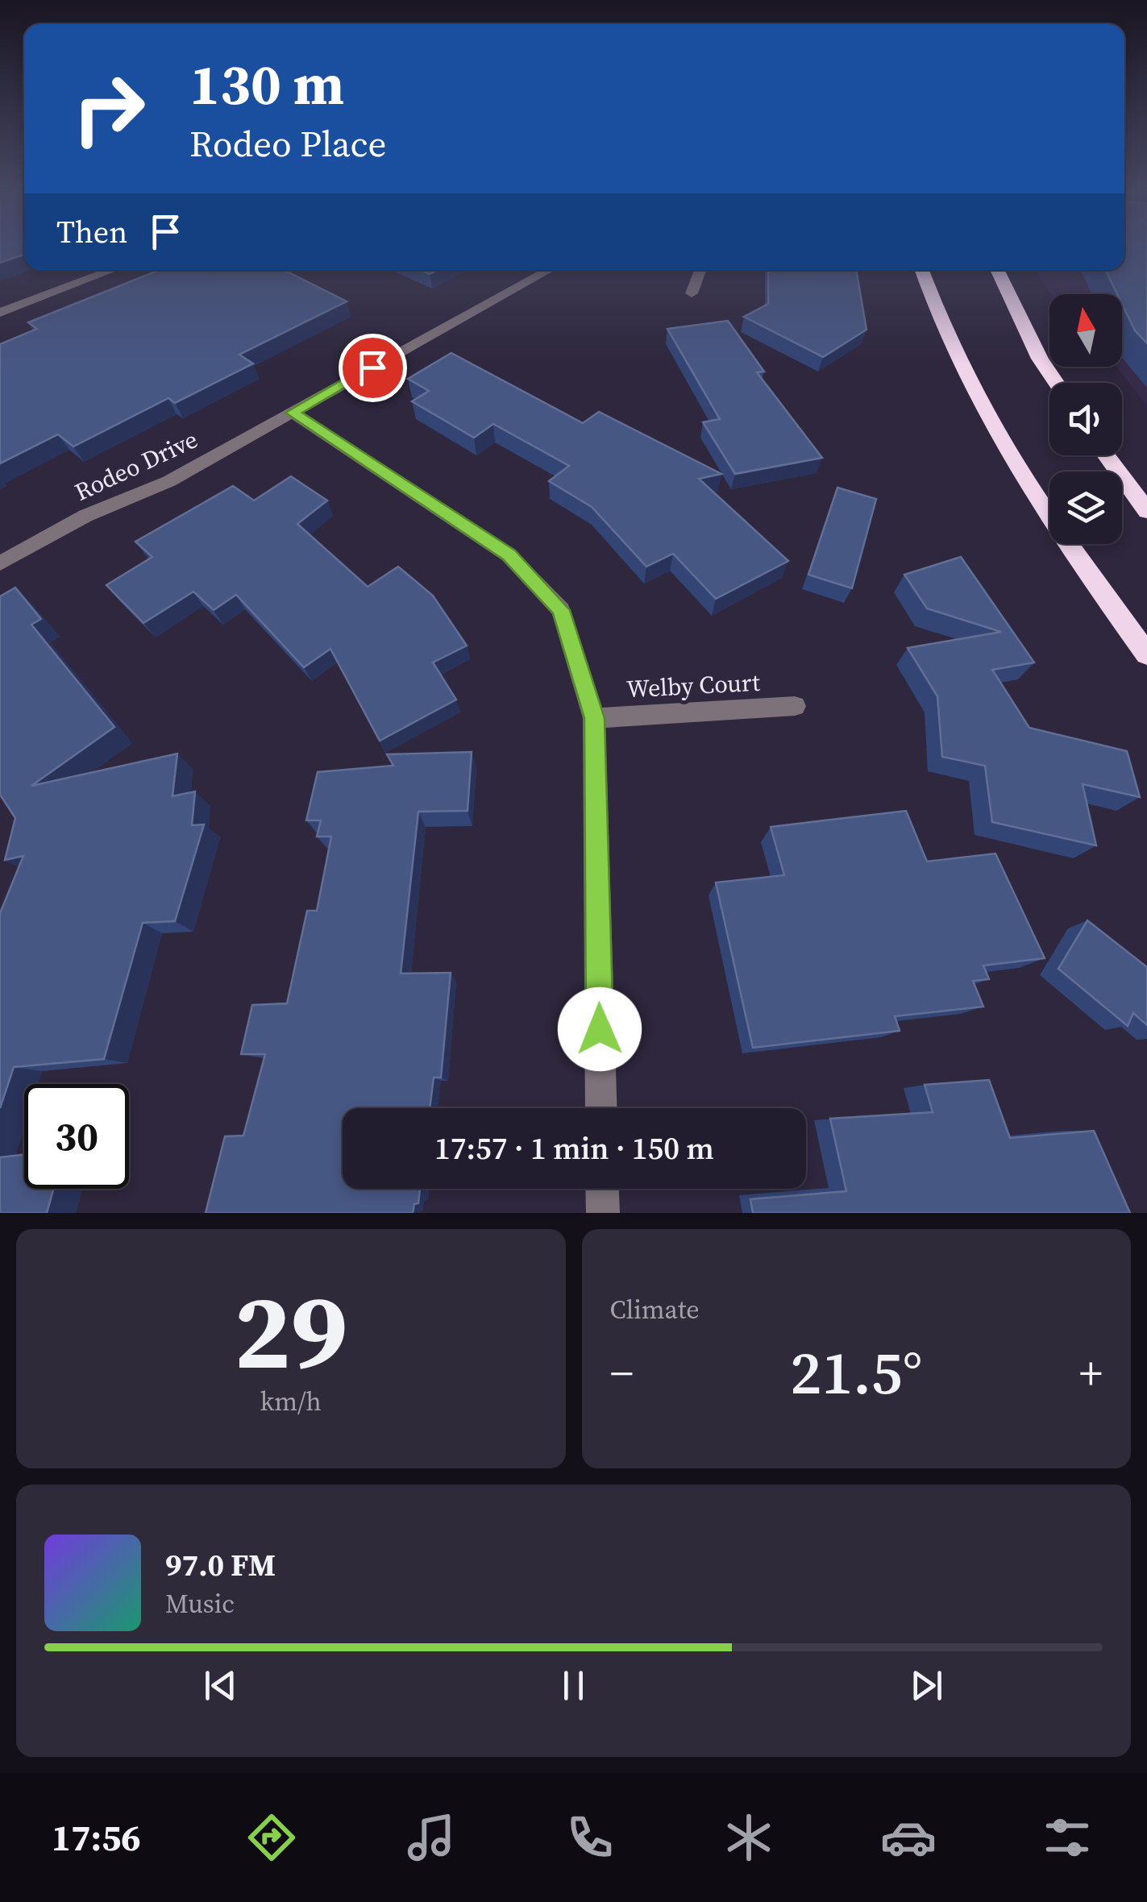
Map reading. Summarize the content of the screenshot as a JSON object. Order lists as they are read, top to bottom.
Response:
{
  "streets": {
    "street": ["Rodeo Drive", "Welby Court"]
  },
  "north": "top",
  "page": {
    "turn": ["130 m", "Rodeo Place"],
    "then": "Then",
    "limit": "30",
    "trip": "17:57 · 1 min · 150 m",
    "tile": [
      ["29", "km/h"],
      "Climate"
    ],
    "heat": ["−", "21.5°", "+"],
    "song": ["97.0 FM", "Music"],
    "tabs": "17:56"
  }
}
